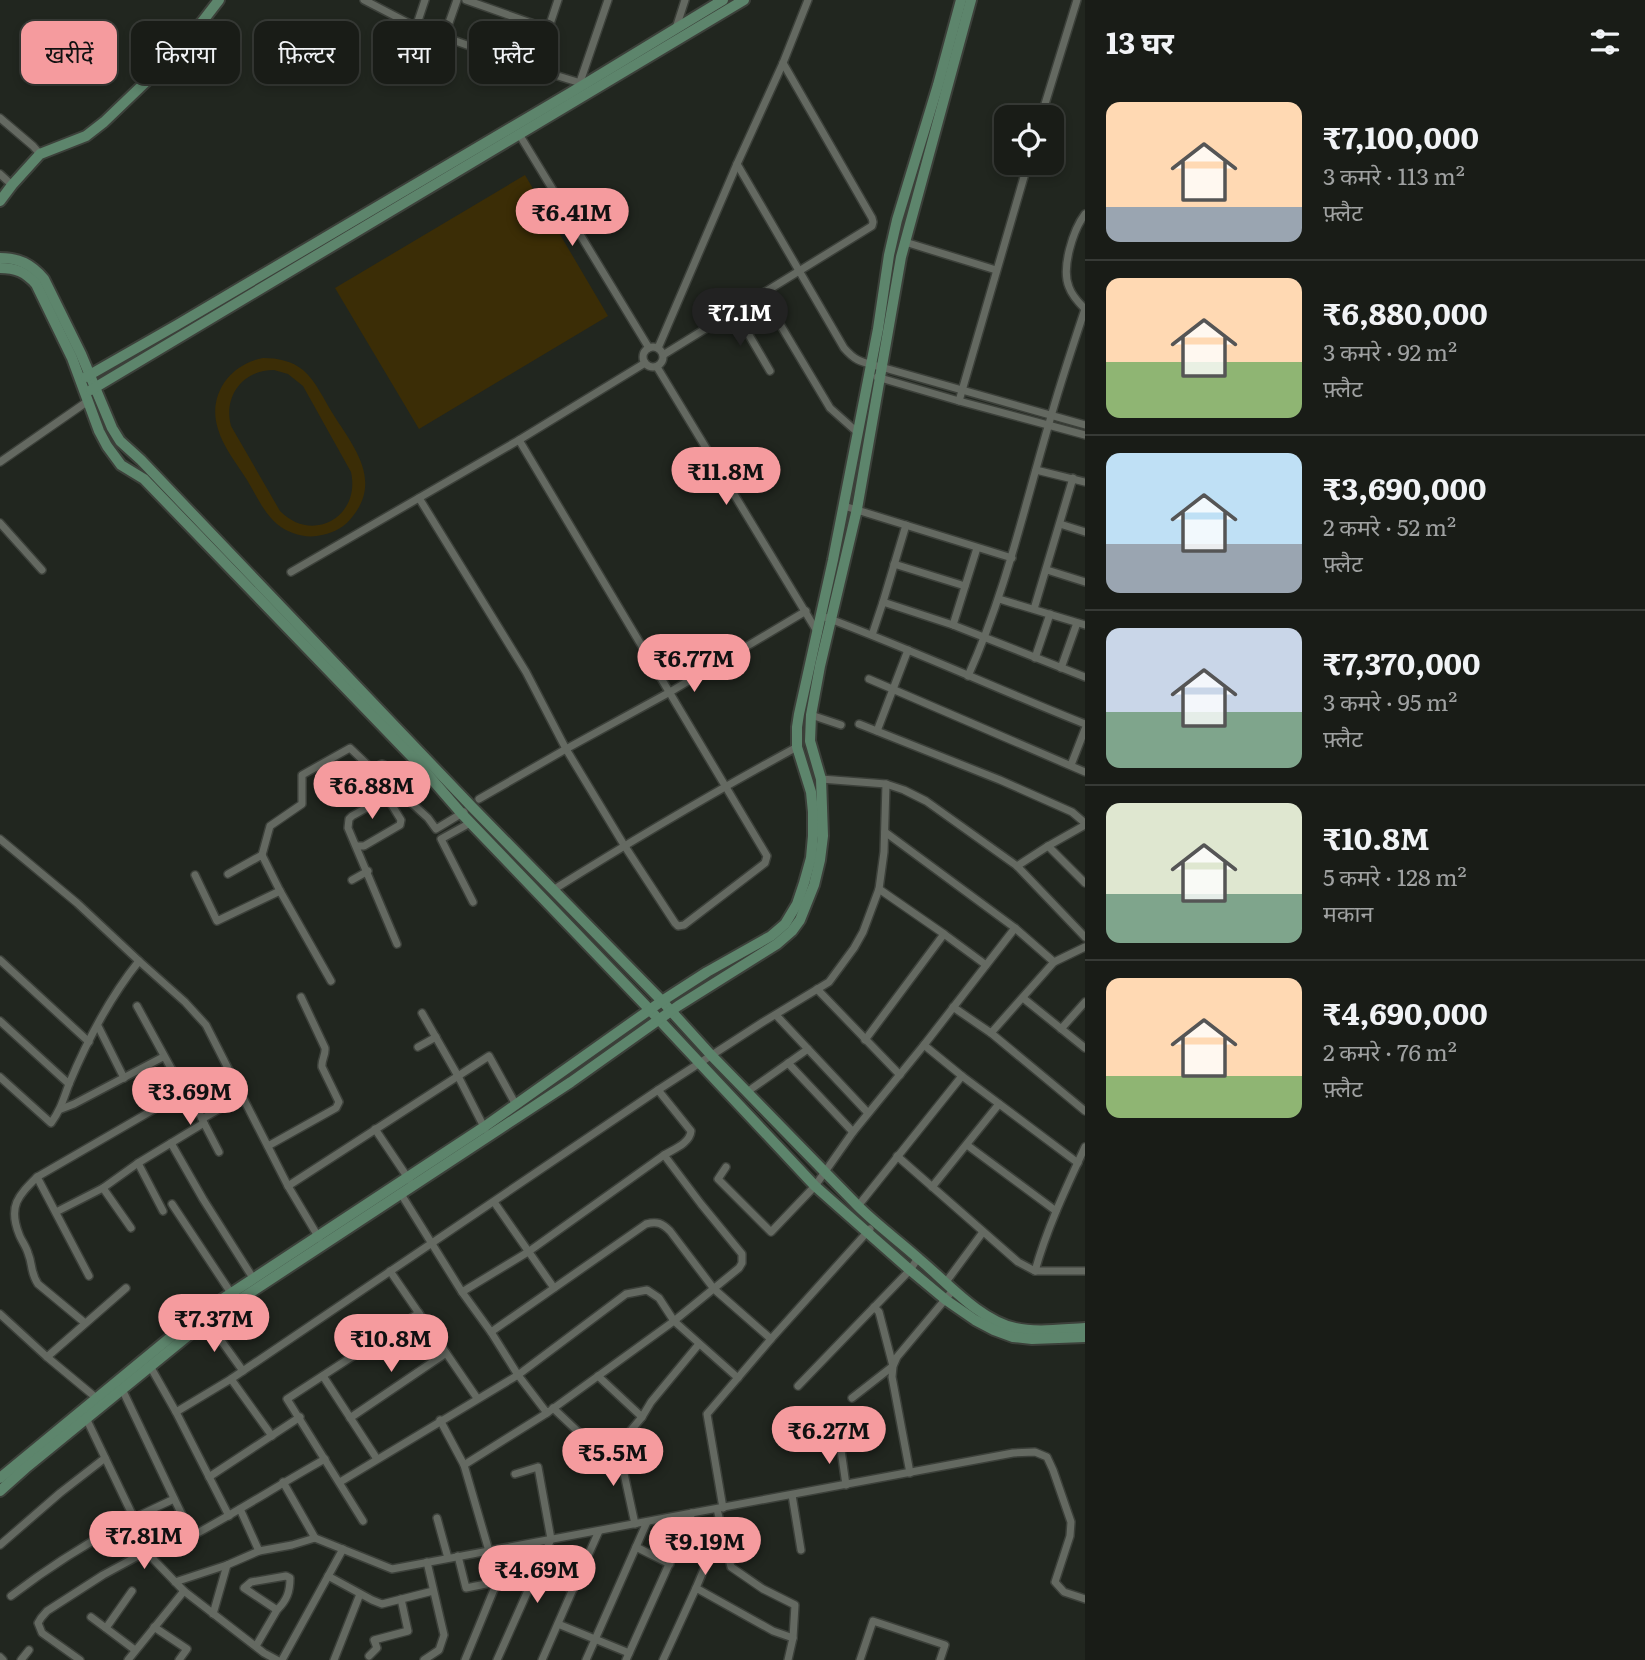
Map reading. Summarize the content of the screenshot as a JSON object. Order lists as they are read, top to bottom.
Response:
{
  "page": {
    "heading": "13 घर",
    "chip": [
      "खरीदें",
      "किराया",
      "फ़िल्टर",
      "नया",
      "फ़्लैट"
    ],
    "list": [
      {
        "name": "₹7,100,000",
        "note": "3 कमरे · 113 m² · फ़्लैट"
      },
      {
        "name": "₹6,880,000",
        "note": "3 कमरे · 92 m² · फ़्लैट"
      },
      {
        "name": "₹3,690,000",
        "note": "2 कमरे · 52 m² · फ़्लैट"
      },
      {
        "name": "₹7,370,000",
        "note": "3 कमरे · 95 m² · फ़्लैट"
      },
      {
        "name": "₹10.8M",
        "note": "5 कमरे · 128 m² · मकान"
      },
      {
        "name": "₹4,690,000",
        "note": "2 कमरे · 76 m² · फ़्लैट"
      }
    ],
    "price": [
      "₹6.41M",
      "₹7.1M",
      "₹11.8M",
      "₹6.77M",
      "₹6.88M",
      "₹3.69M",
      "₹7.37M",
      "₹10.8M",
      "₹6.27M",
      "₹5.5M",
      "₹7.81M",
      "₹9.19M",
      "₹4.69M"
    ]
  }
}
